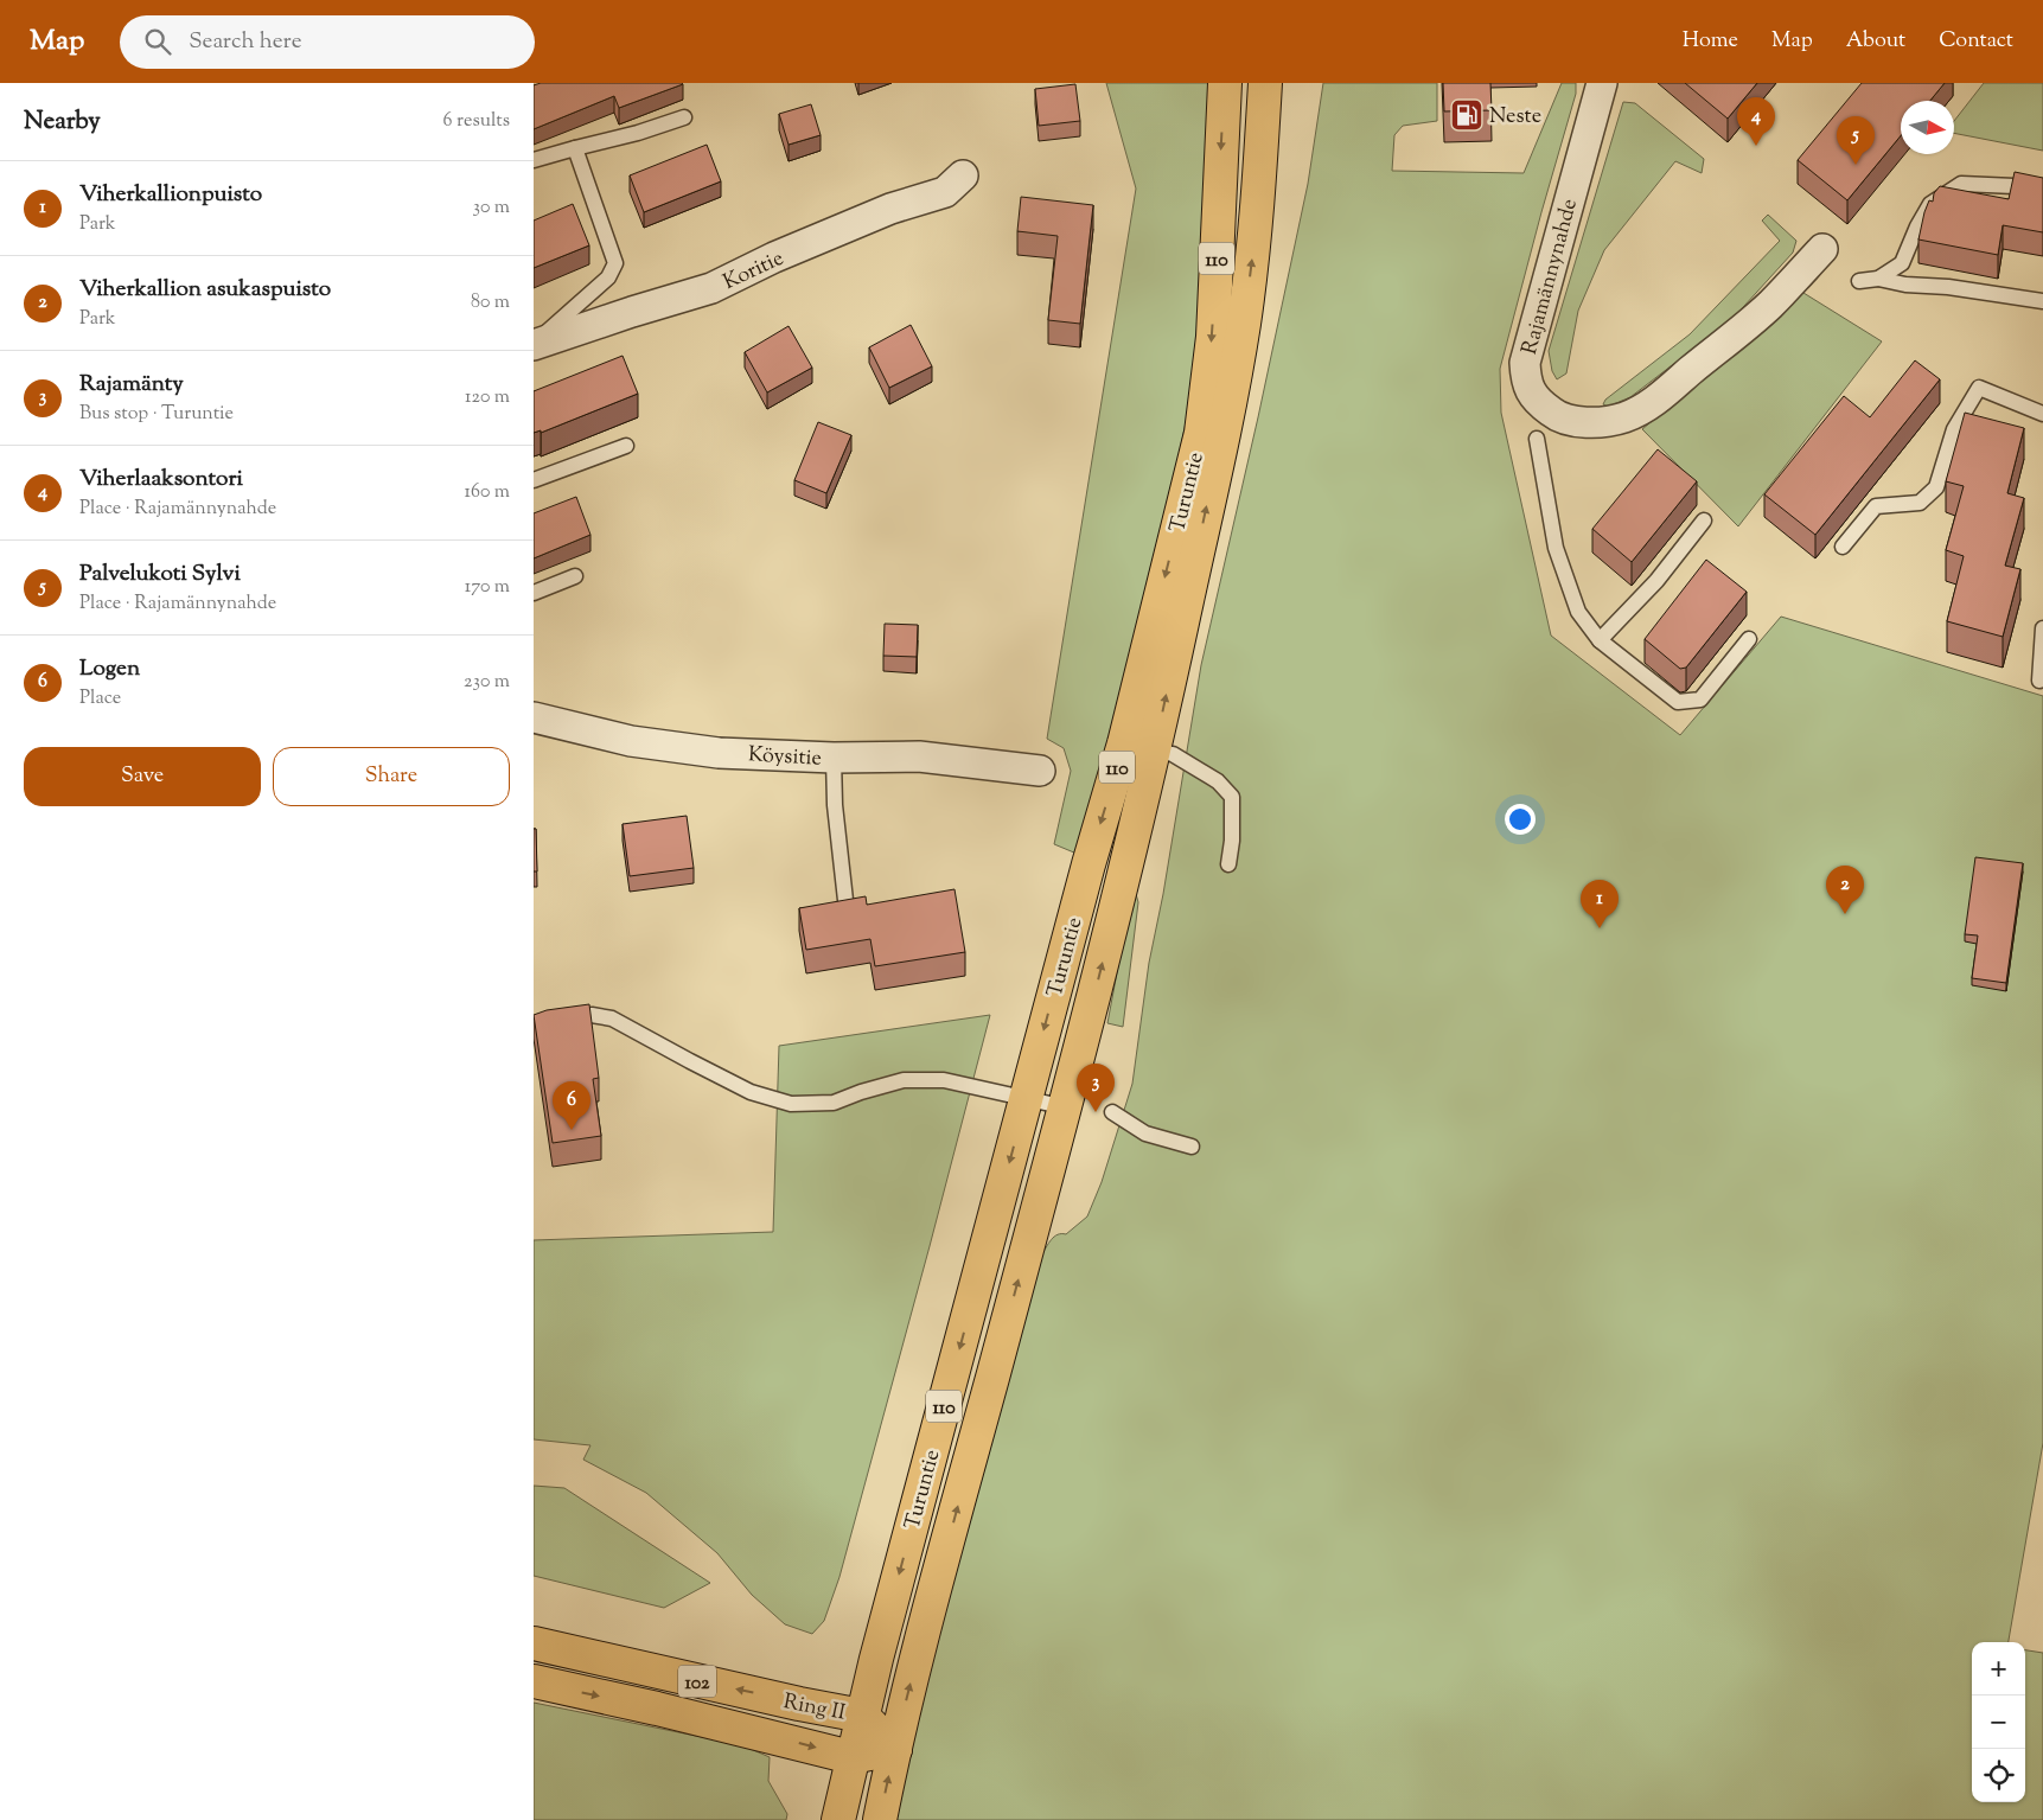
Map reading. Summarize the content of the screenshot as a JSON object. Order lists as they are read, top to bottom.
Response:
{
  "streets": {
    "main road": [
      "110",
      "Turuntie",
      "102",
      "Ring II"
    ],
    "street": ["Koritie", "Rajamännynahde", "Köysitie"]
  },
  "crossings": [
    ["Turuntie", "Ring II"]
  ],
  "places": {
    "fuel station": ["Neste"]
  },
  "north": "right",
  "page": {
    "header": "Map",
    "search": "Search here",
    "nav": [
      "Home",
      "Map",
      "About",
      "Contact"
    ],
    "heading": ["Nearby", "6 results"],
    "pins": [
      "4",
      "5",
      "2",
      "1",
      "3",
      "6"
    ],
    "list": [
      {
        "mark": "1",
        "name": "Viherkallionpuisto",
        "note": "Park",
        "value": "30 m"
      },
      {
        "mark": "2",
        "name": "Viherkallion asukaspuisto",
        "note": "Park",
        "value": "80 m"
      },
      {
        "mark": "3",
        "name": "Rajamänty",
        "note": "Bus stop · Turuntie",
        "value": "120 m"
      },
      {
        "mark": "4",
        "name": "Viherlaaksontori",
        "note": "Place · Rajamännynahde",
        "value": "160 m"
      },
      {
        "mark": "5",
        "name": "Palvelukoti Sylvi",
        "note": "Place · Rajamännynahde",
        "value": "170 m"
      },
      {
        "mark": "6",
        "name": "Logen",
        "note": "Place",
        "value": "230 m"
      }
    ],
    "buttons": ["Save", "Share"],
    "map_buttons": ["+", "−"]
  }
}
